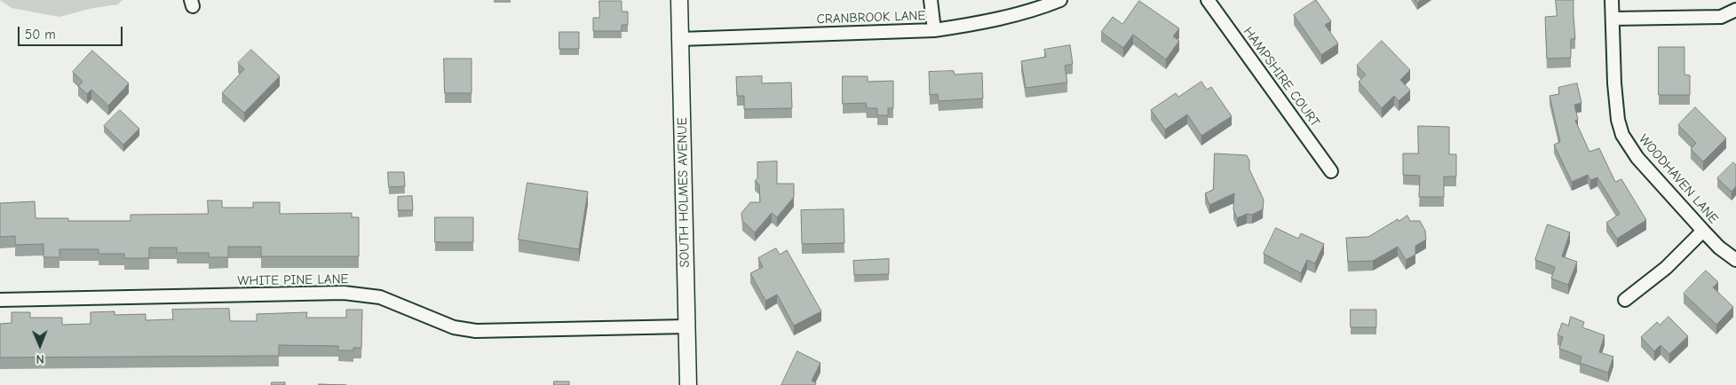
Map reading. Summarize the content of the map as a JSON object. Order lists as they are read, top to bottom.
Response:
{
  "streets": {
    "street": [
      "CRANBROOK LANE",
      "HAMPSHIRE COURT",
      "WOODHAVEN LANE",
      "SOUTH HOLMES AVENUE",
      "WHITE PINE LANE"
    ]
  },
  "crossings": [
    ["CRANBROOK LANE", "SOUTH HOLMES AVENUE"],
    ["SOUTH HOLMES AVENUE", "WHITE PINE LANE"]
  ],
  "scale_bar": "50 m",
  "north": "bottom"
}
